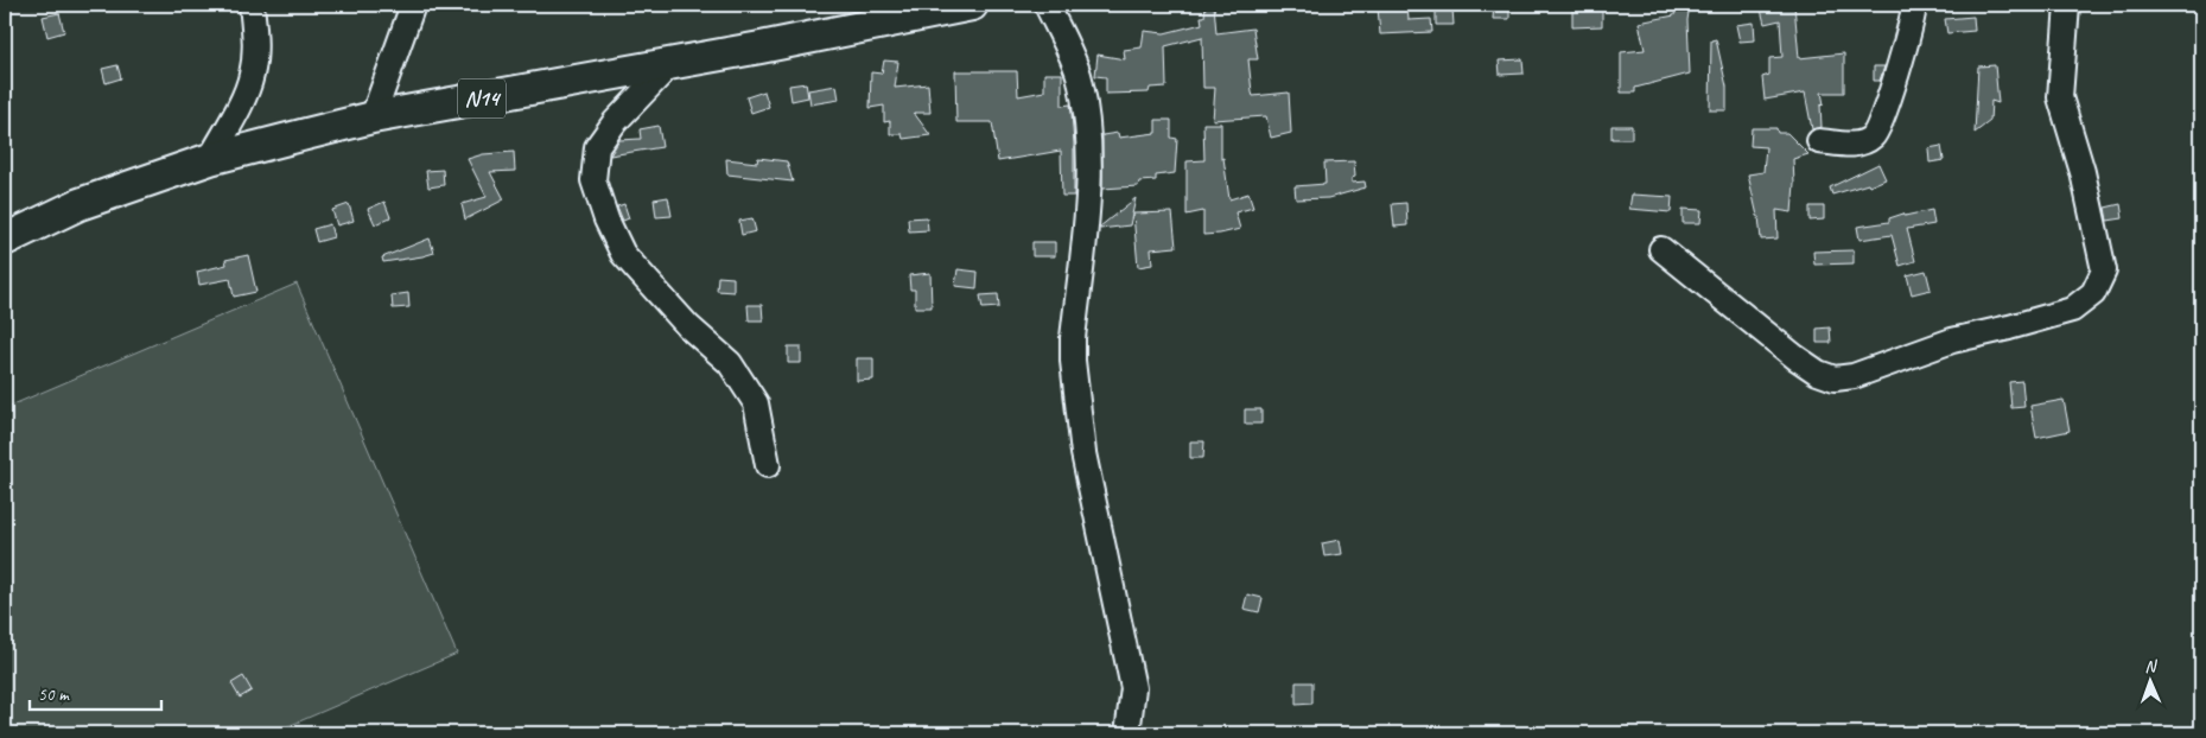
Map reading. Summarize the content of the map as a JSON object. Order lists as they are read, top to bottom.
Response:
{
  "streets": {
    "main road": ["N14"]
  },
  "scale_bar": "50 m",
  "north": "top"
}
